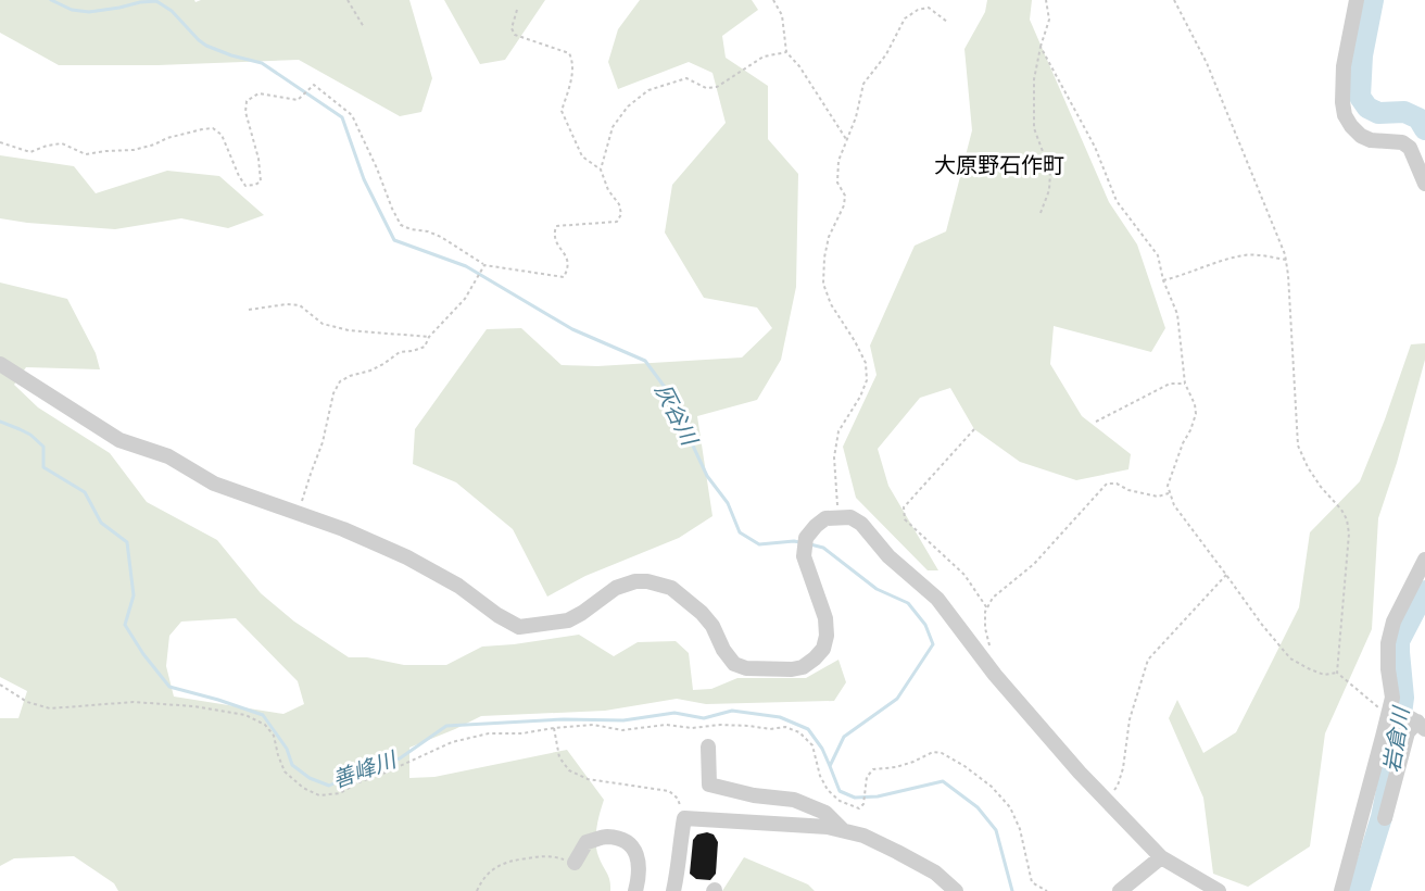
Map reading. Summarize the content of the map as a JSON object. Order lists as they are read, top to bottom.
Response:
{
  "districts": ["大原野石作町"],
  "water": ["灰谷川", "岩倉川", "善峰川"]
}
